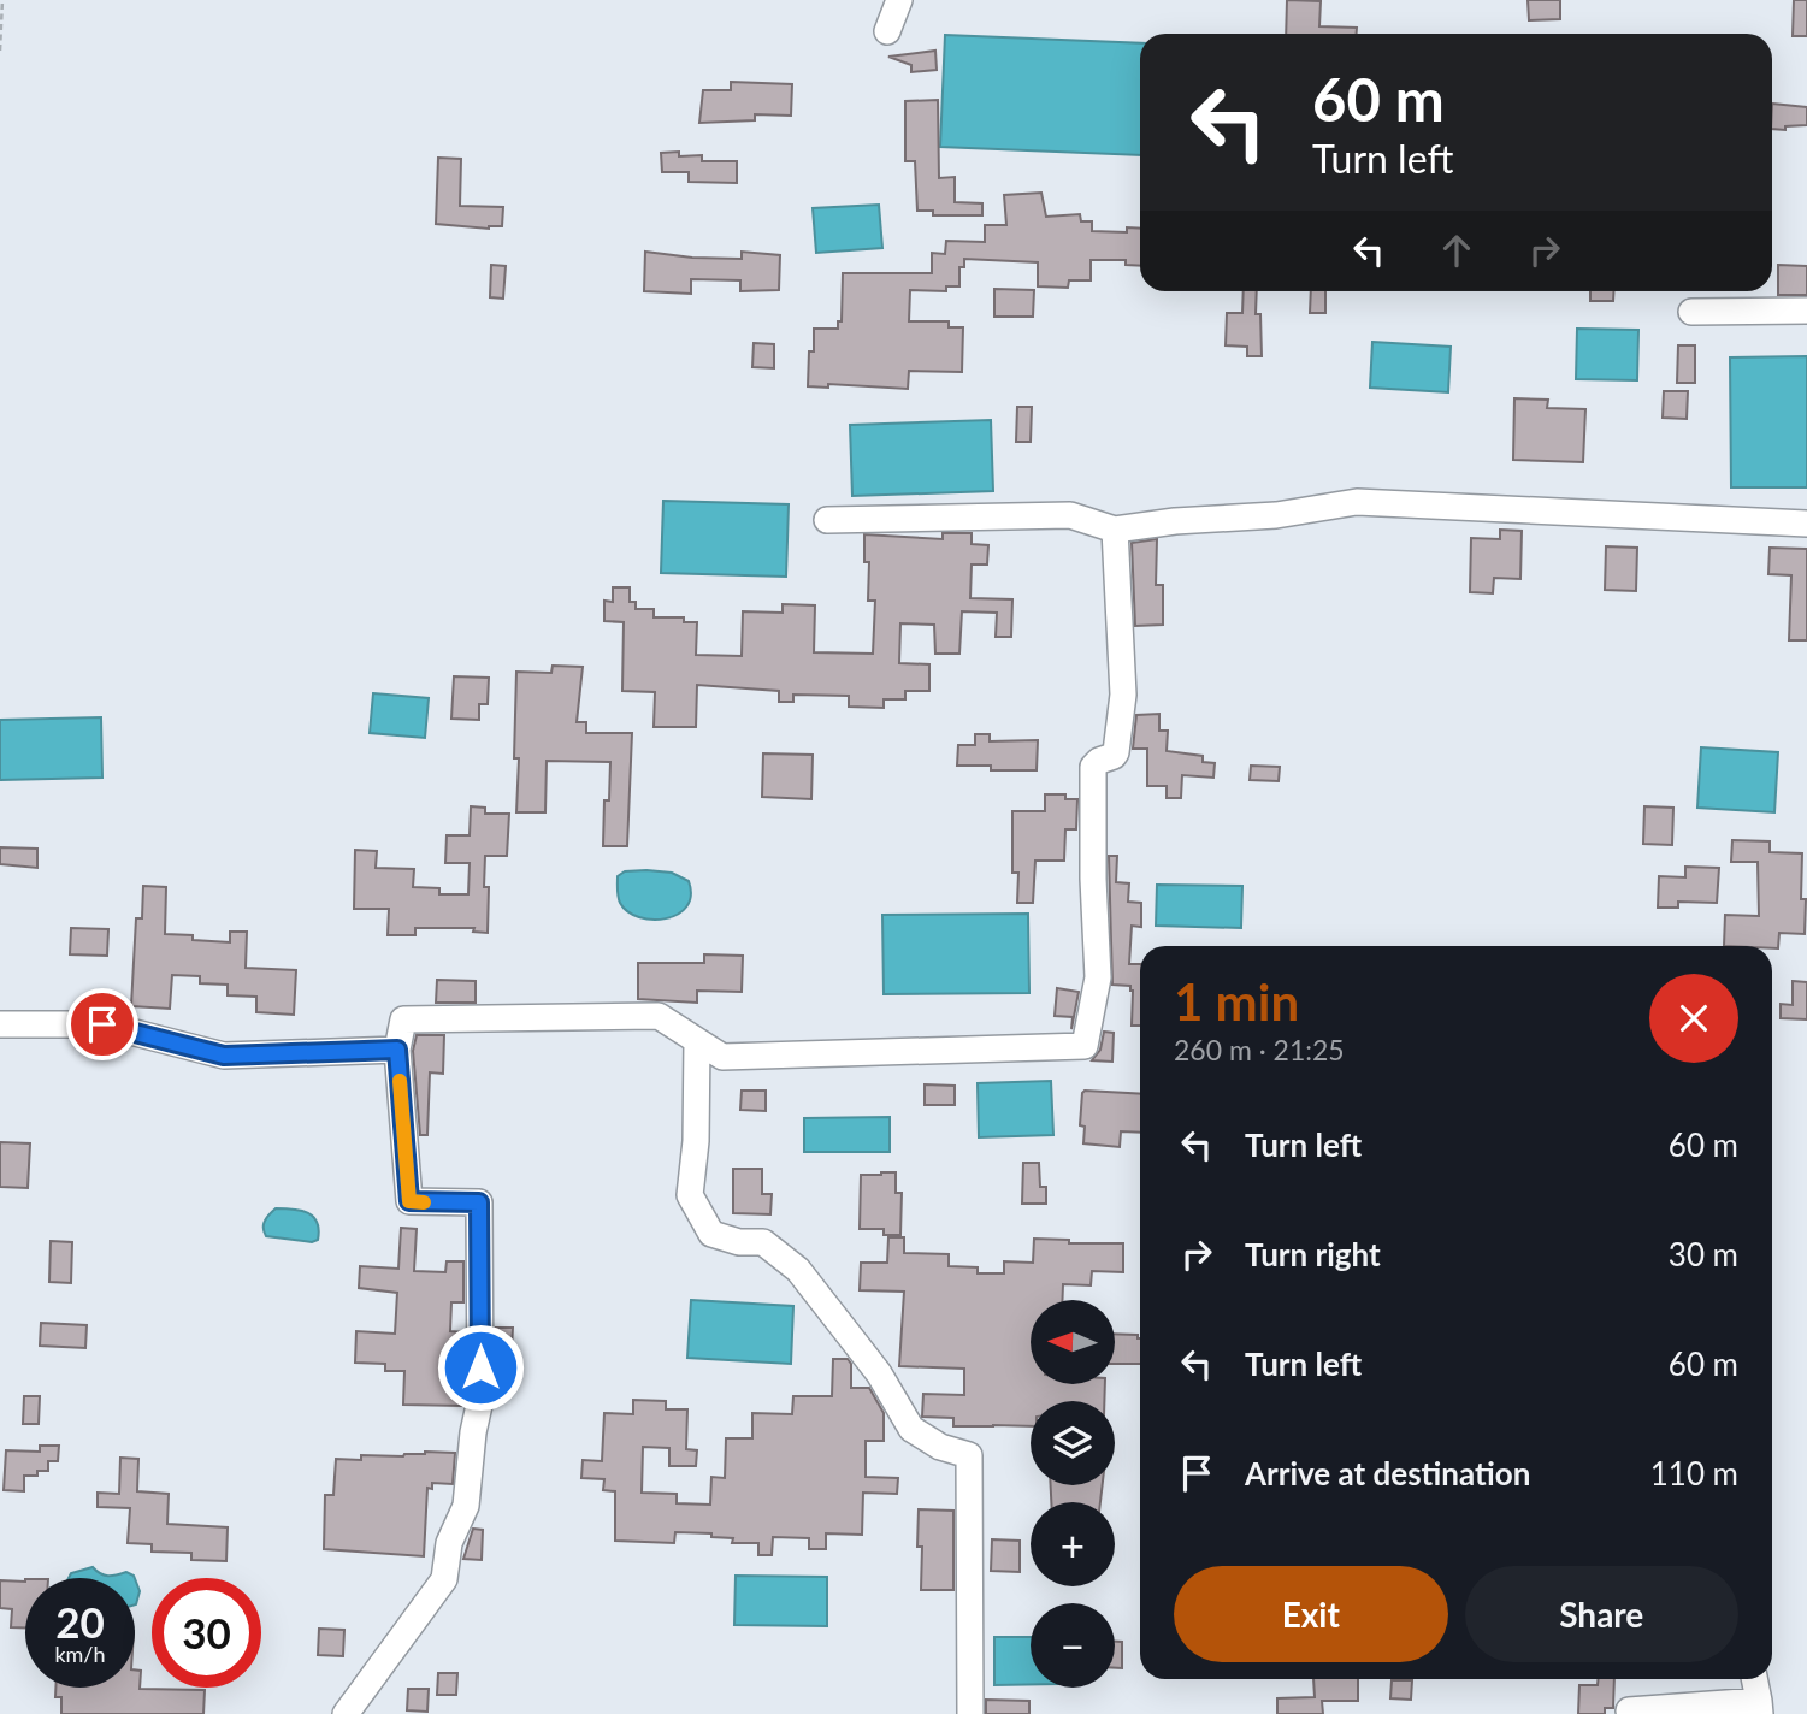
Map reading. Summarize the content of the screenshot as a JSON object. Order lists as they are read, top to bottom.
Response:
{
  "north": "left",
  "page": {
    "turn": ["60 m", "Turn left"],
    "heading": ["1 min", "260 m · 21:25"],
    "list": [
      {
        "name": "Turn left",
        "value": "60 m"
      },
      {
        "name": "Turn right",
        "value": "30 m"
      },
      {
        "name": "Turn left",
        "value": "60 m"
      },
      {
        "name": "Arrive at destination",
        "value": "110 m"
      }
    ],
    "map_buttons": ["+", "−"],
    "buttons": ["Exit", "Share"],
    "speed": "20 km/h",
    "limit": "30"
  }
}
